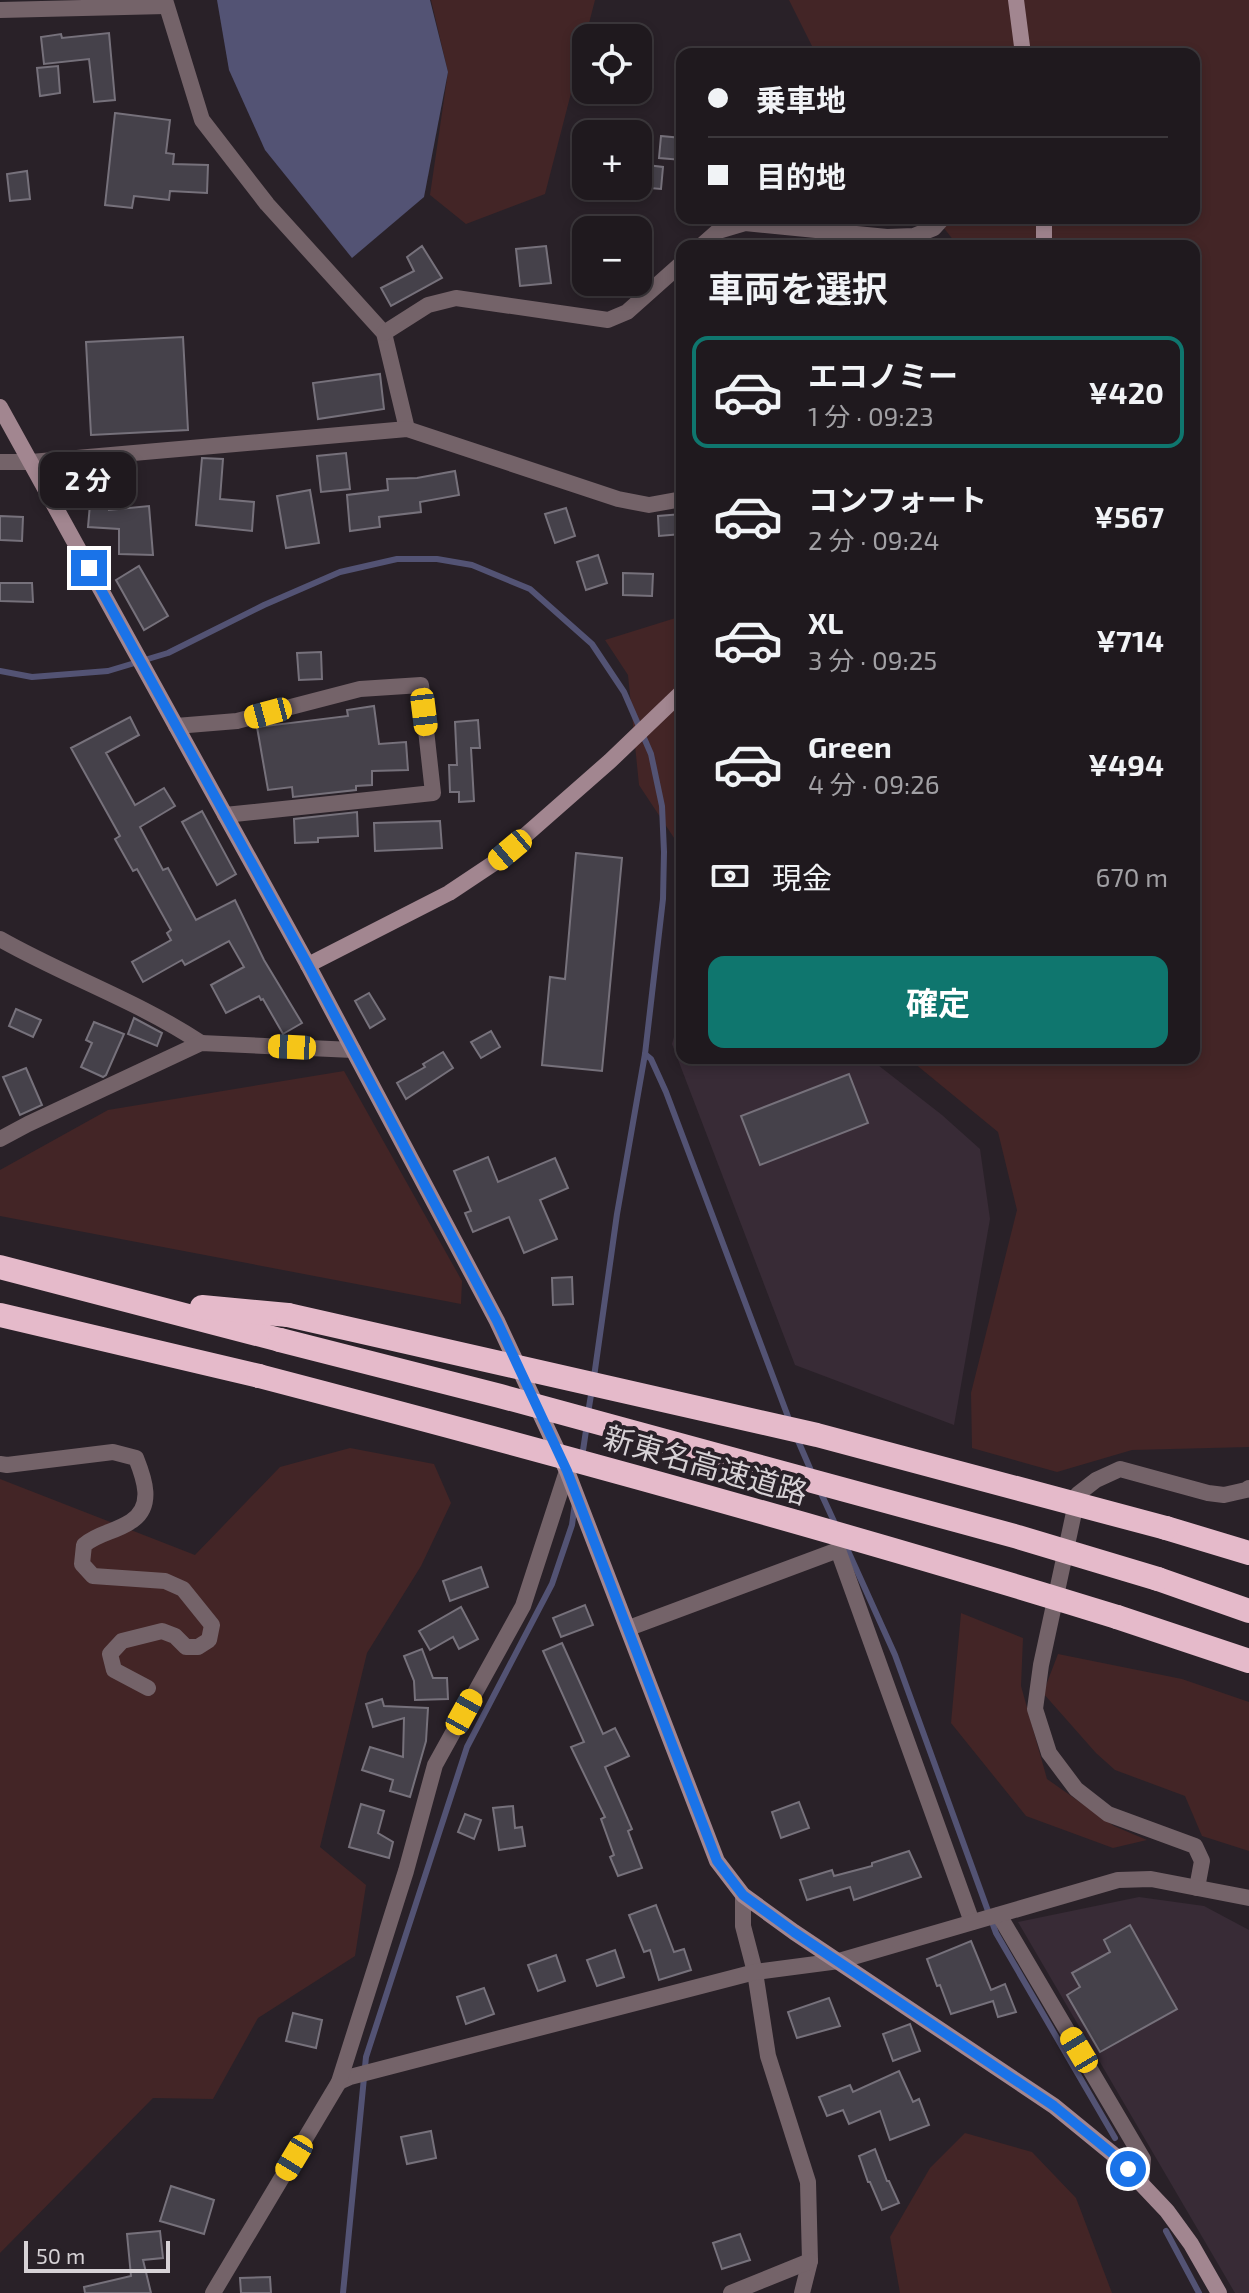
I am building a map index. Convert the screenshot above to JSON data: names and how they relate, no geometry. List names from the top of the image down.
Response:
{
  "streets": {
    "highway": ["新東名高速道路"]
  },
  "scale_bar": "50 m",
  "page": {
    "map_buttons": ["+", "−"],
    "banner": ["乗車地", "目的地"],
    "heading": "車両を選択",
    "list": [
      {
        "name": "エコノミー",
        "note": "1 分 · 09:23",
        "value": "¥420"
      },
      {
        "name": "コンフォート",
        "note": "2 分 · 09:24",
        "value": "¥567"
      },
      {
        "name": "XL",
        "note": "3 分 · 09:25",
        "value": "¥714"
      },
      {
        "name": "Green",
        "note": "4 分 · 09:26",
        "value": "¥494"
      }
    ],
    "bubble": "2 分",
    "pay": ["現金", "670 m"],
    "buttons": "確定",
    "scale": "50 m"
  }
}
